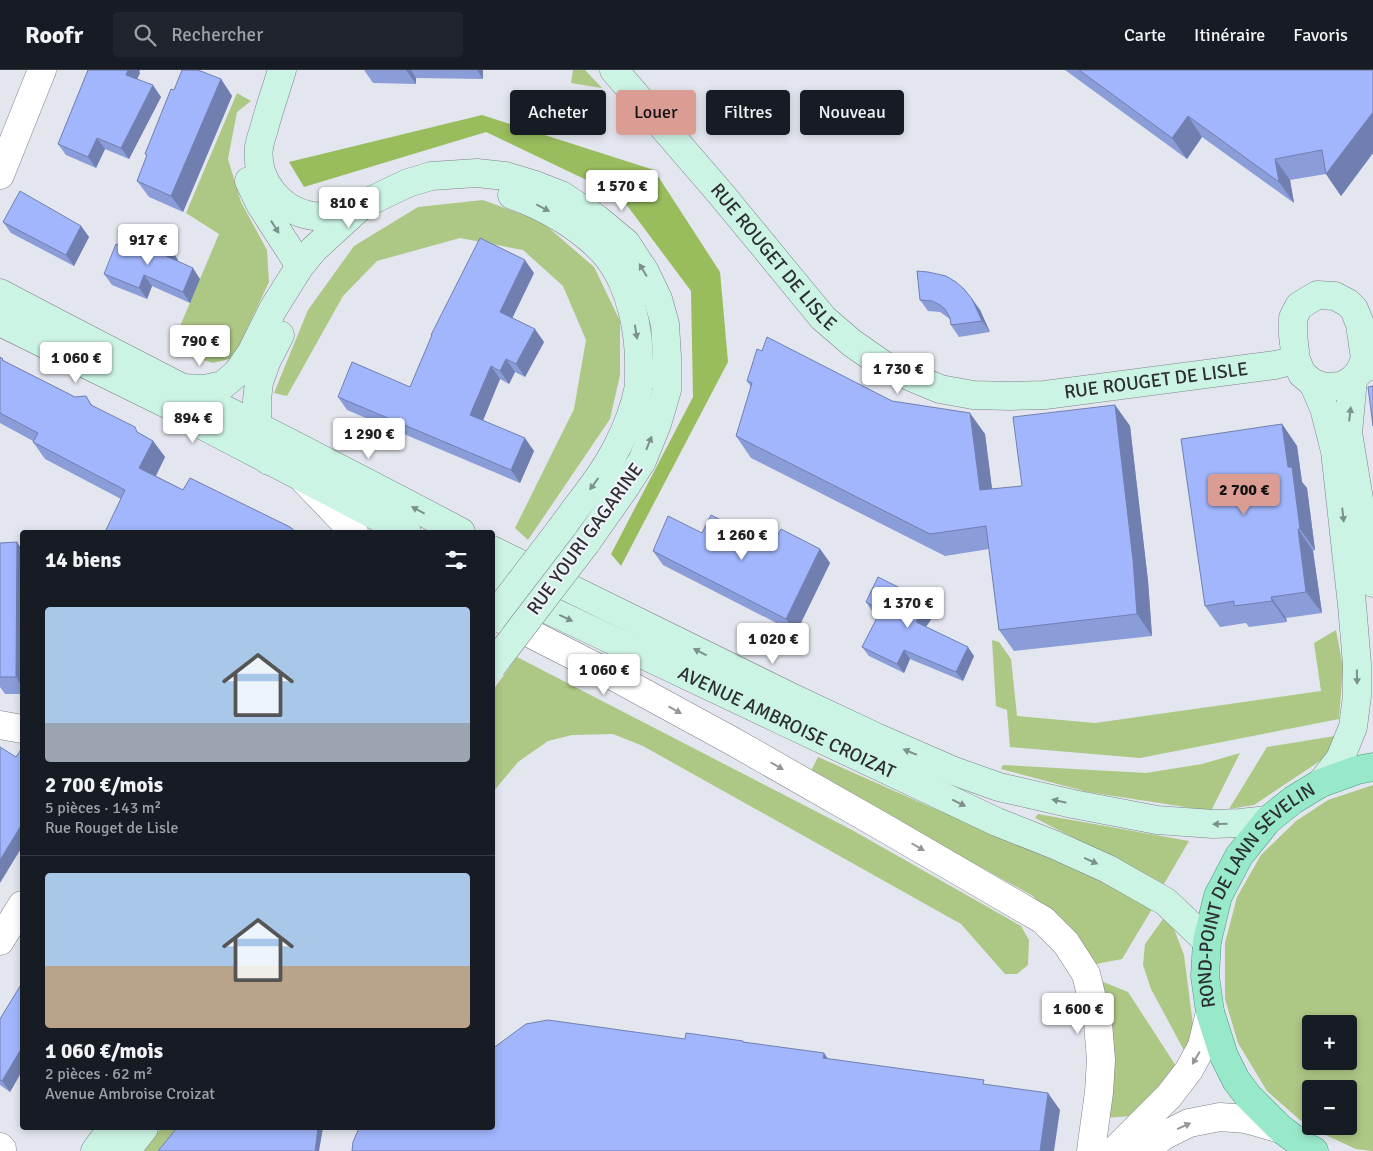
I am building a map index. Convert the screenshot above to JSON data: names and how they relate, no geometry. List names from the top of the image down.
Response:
{
  "streets": {
    "main road": ["ROND-POINT DE LANN SEVELIN"],
    "street": ["RUE ROUGET DE LISLE", "RUE YOURI GAGARINE", "AVENUE AMBROISE CROIZAT"]
  },
  "crossings": [
    ["AVENUE AMBROISE CROIZAT", "ROND-POINT DE LANN SEVELIN"]
  ],
  "page": {
    "header": "Roofr",
    "search": "Rechercher",
    "nav": ["Carte", "Itinéraire", "Favoris"],
    "chip": [
      "Acheter",
      "Louer",
      "Filtres",
      "Nouveau"
    ],
    "price": [
      "1 570 €",
      "810 €",
      "917 €",
      "790 €",
      "1 060 €",
      "1 730 €",
      "894 €",
      "1 290 €",
      "2 700 €",
      "1 260 €",
      "1 370 €",
      "1 020 €",
      "1 060 €",
      "1 600 €"
    ],
    "heading": "14 biens",
    "list": [
      {
        "name": "2 700 €/mois",
        "note": "5 pièces · 143 m² · Rue Rouget de Lisle"
      },
      {
        "name": "1 060 €/mois",
        "note": "2 pièces · 62 m² · Avenue Ambroise Croizat"
      }
    ],
    "map_buttons": ["+", "−"]
  }
}
